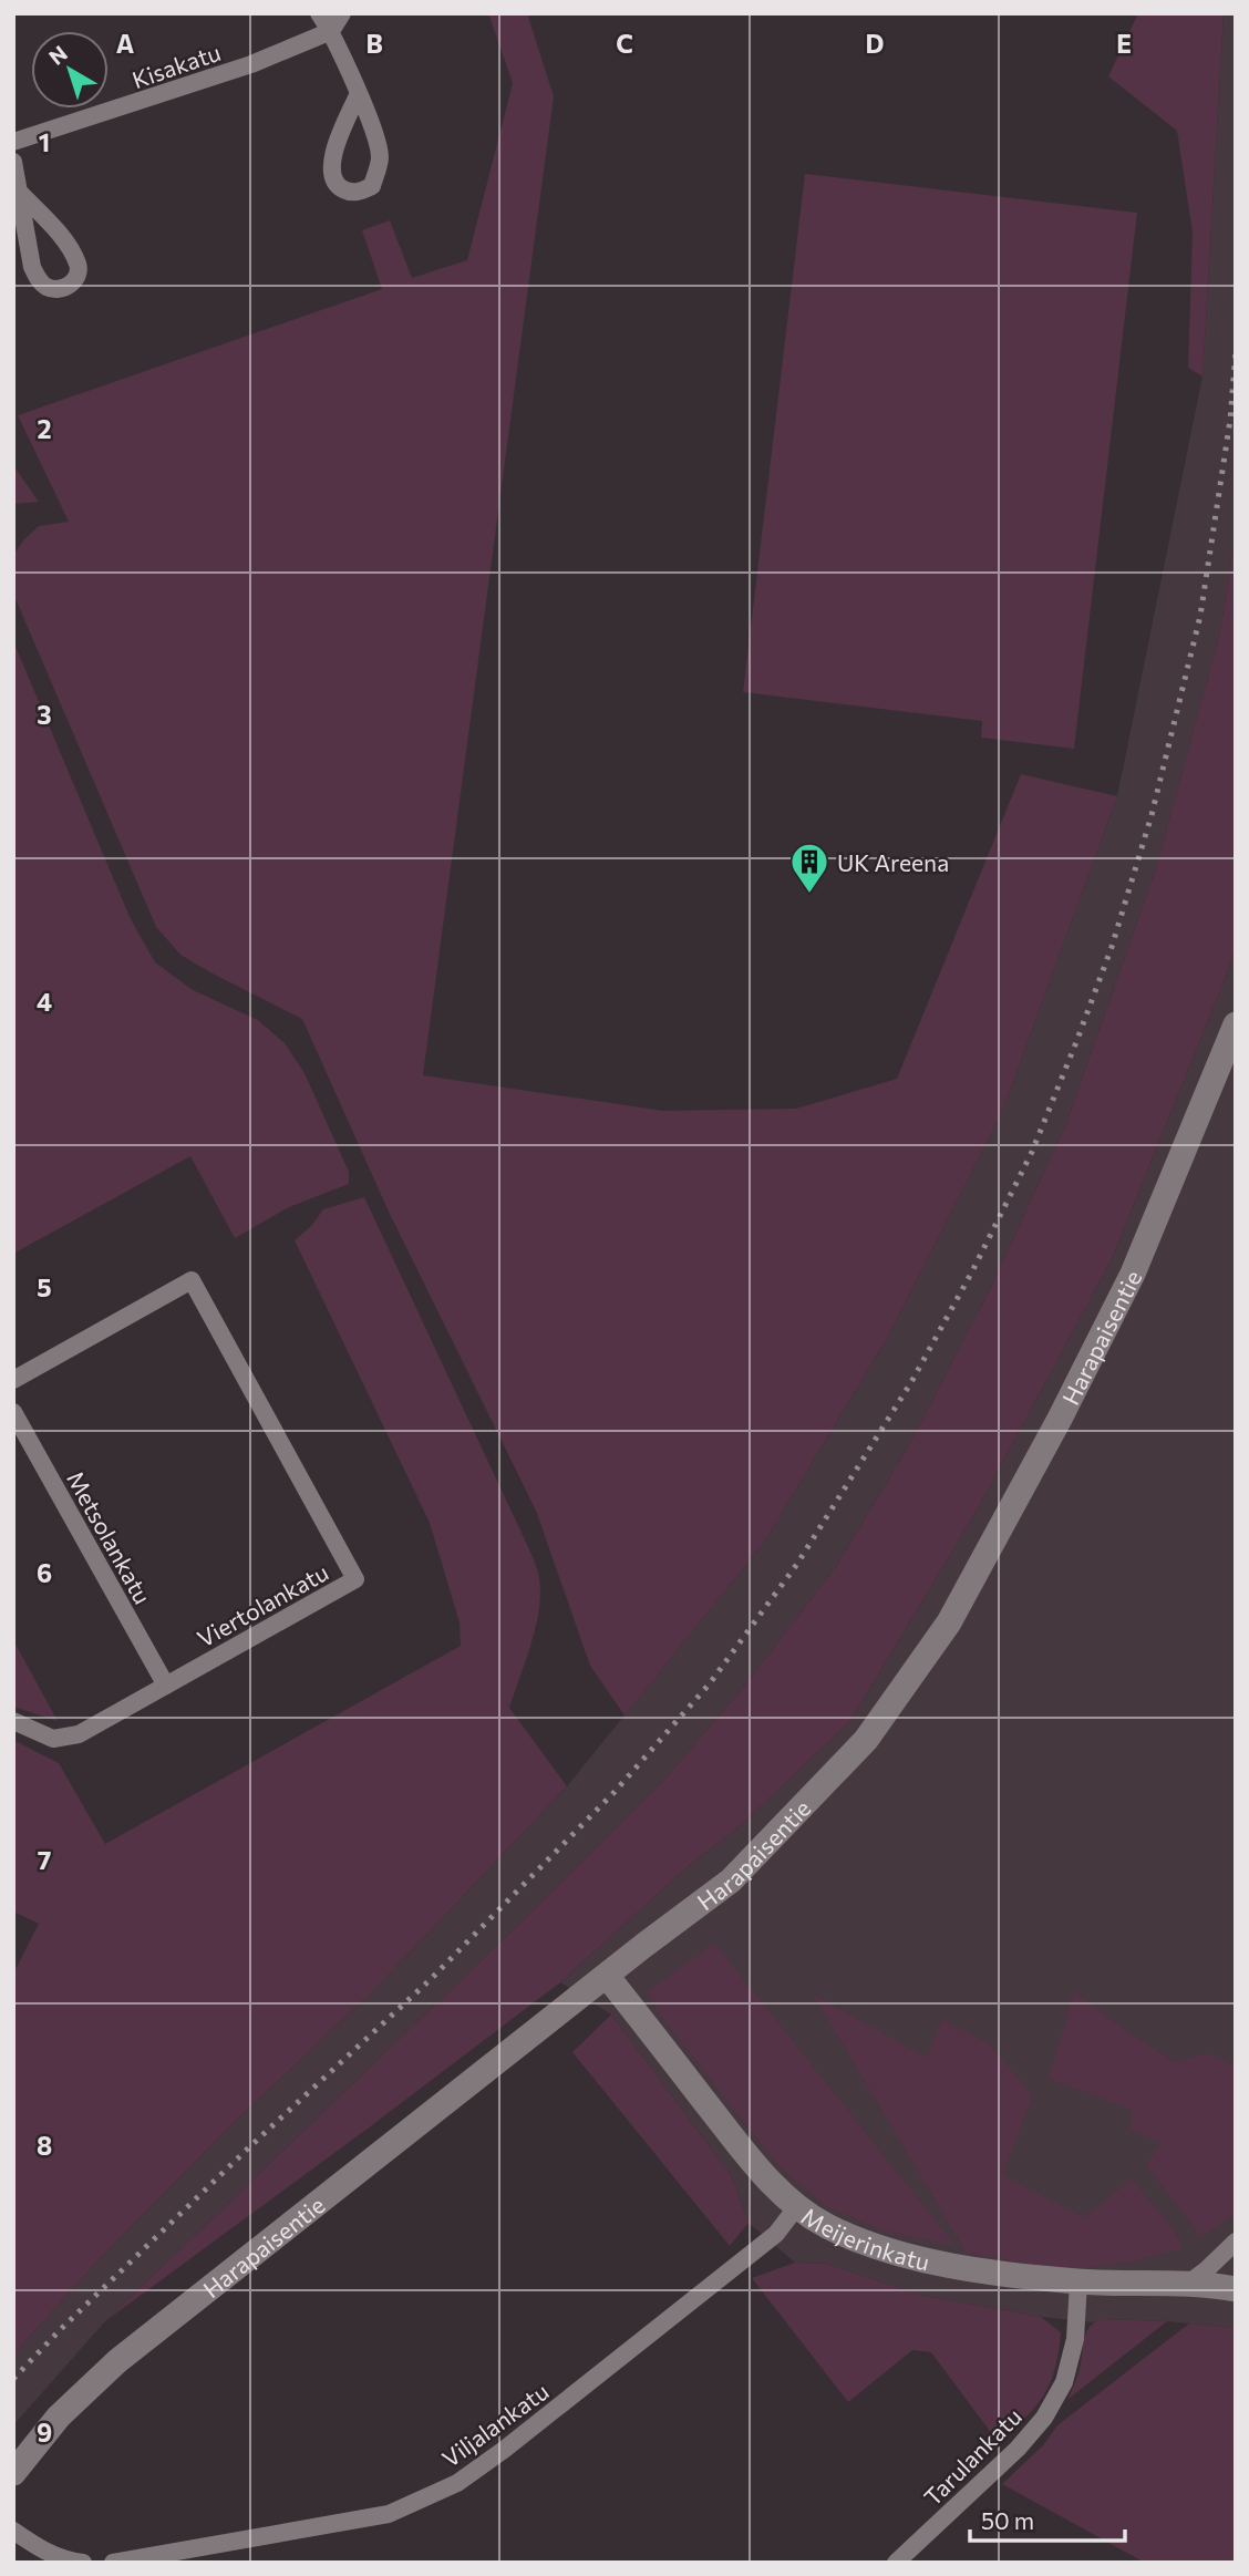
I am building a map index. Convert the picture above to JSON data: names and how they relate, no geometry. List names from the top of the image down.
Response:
{
  "streets": {
    "main road": ["Harapaisentie", "Meijerinkatu"],
    "street": [
      "Kisakatu",
      "Metsolankatu",
      "Viertolankatu",
      "Viljalankatu",
      "Tarulankatu"
    ]
  },
  "crossings": [
    ["Harapaisentie", "Meijerinkatu"],
    ["Metsolankatu", "Viertolankatu"],
    ["Meijerinkatu", "Viljalankatu"],
    ["Meijerinkatu", "Tarulankatu"]
  ],
  "places": {
    "building": ["UK Areena"]
  },
  "scale_bar": "50 m",
  "north": "top left",
  "grid": {
    "columns": [
      "A",
      "B",
      "C",
      "D",
      "E"
    ],
    "rows": [
      "1",
      "2",
      "3",
      "4",
      "5",
      "6",
      "7",
      "8",
      "9"
    ]
  }
}
